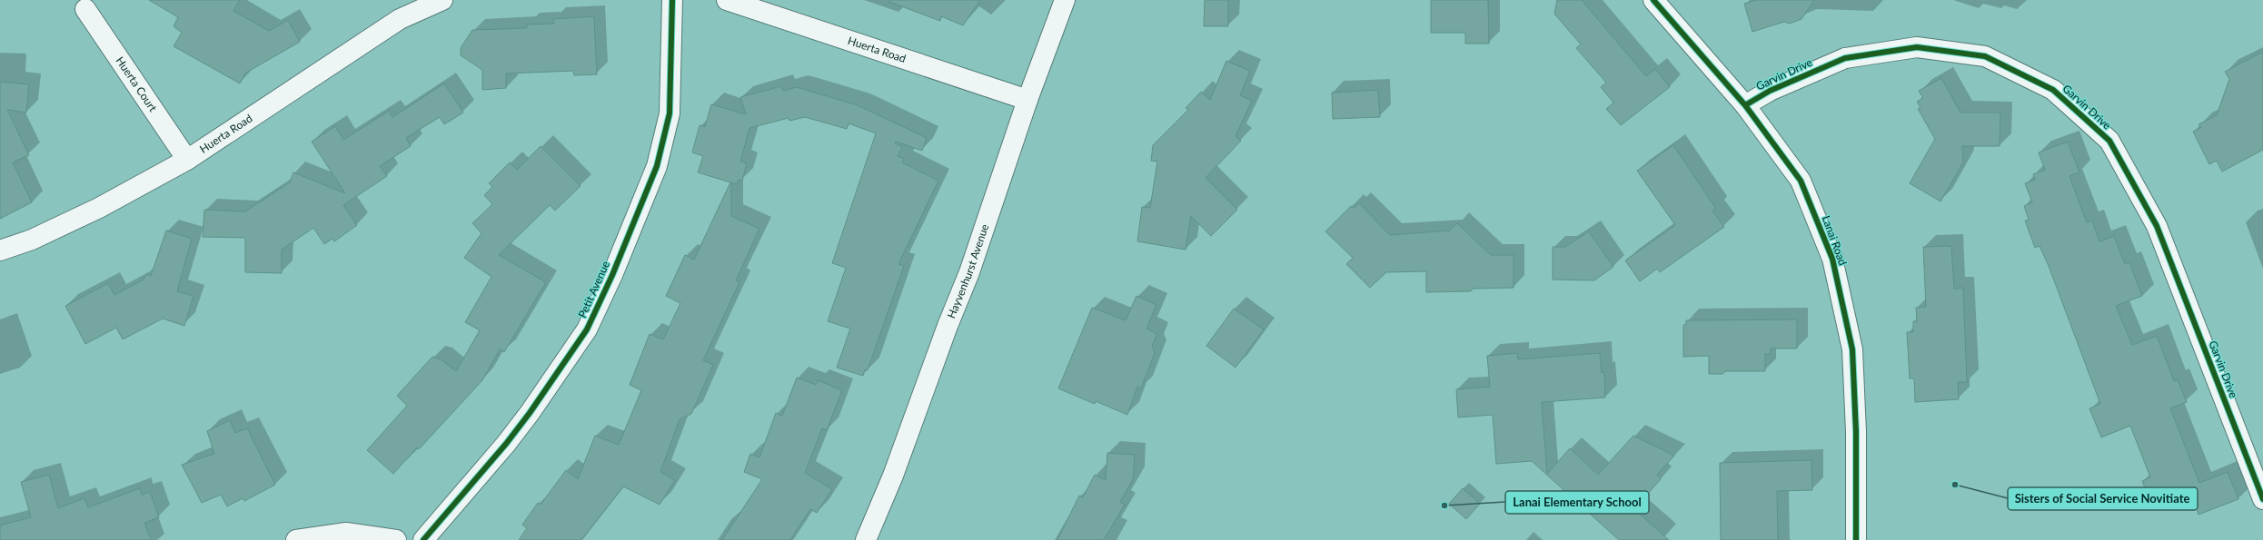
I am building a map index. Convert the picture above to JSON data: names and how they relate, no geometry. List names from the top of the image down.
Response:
{
  "streets": {
    "street": [
      "Huerta Road",
      "Garvin Drive",
      "Huerta Court",
      "Lanai Road",
      "Hayvenhurst Avenue",
      "Petit Avenue"
    ]
  },
  "crossings": [
    ["Huerta Road", "Huerta Court"],
    ["Huerta Road", "Hayvenhurst Avenue"],
    ["Garvin Drive", "Lanai Road"]
  ],
  "places": ["Sisters of Social Service Novitiate", "Lanai Elementary School"]
}
